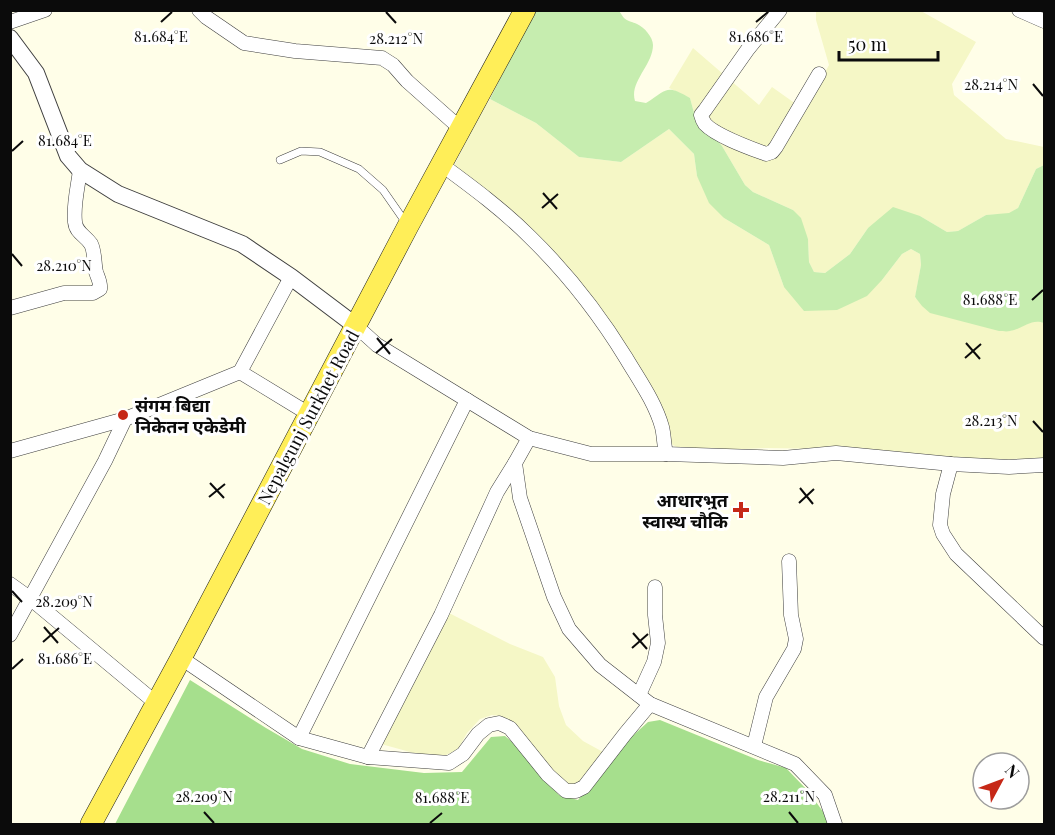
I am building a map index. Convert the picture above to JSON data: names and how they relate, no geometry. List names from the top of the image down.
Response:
{
  "streets": {
    "main road": ["Nepalgunj Surkhet Road"]
  },
  "places": {
    "other": ["संगम बिद्या निकेतन एकेडेमी"],
    "health": ["आधारभुत स्वास्थ चौकि"]
  },
  "scale_bar": "50 m",
  "north": "top right",
  "coordinates": [
    "81.684°E",
    "81.686°E",
    "28.212°N",
    "28.214°N",
    "28.210°N",
    "81.688°E",
    "28.213°N",
    "28.209°N",
    "28.211°N"
  ]
}
